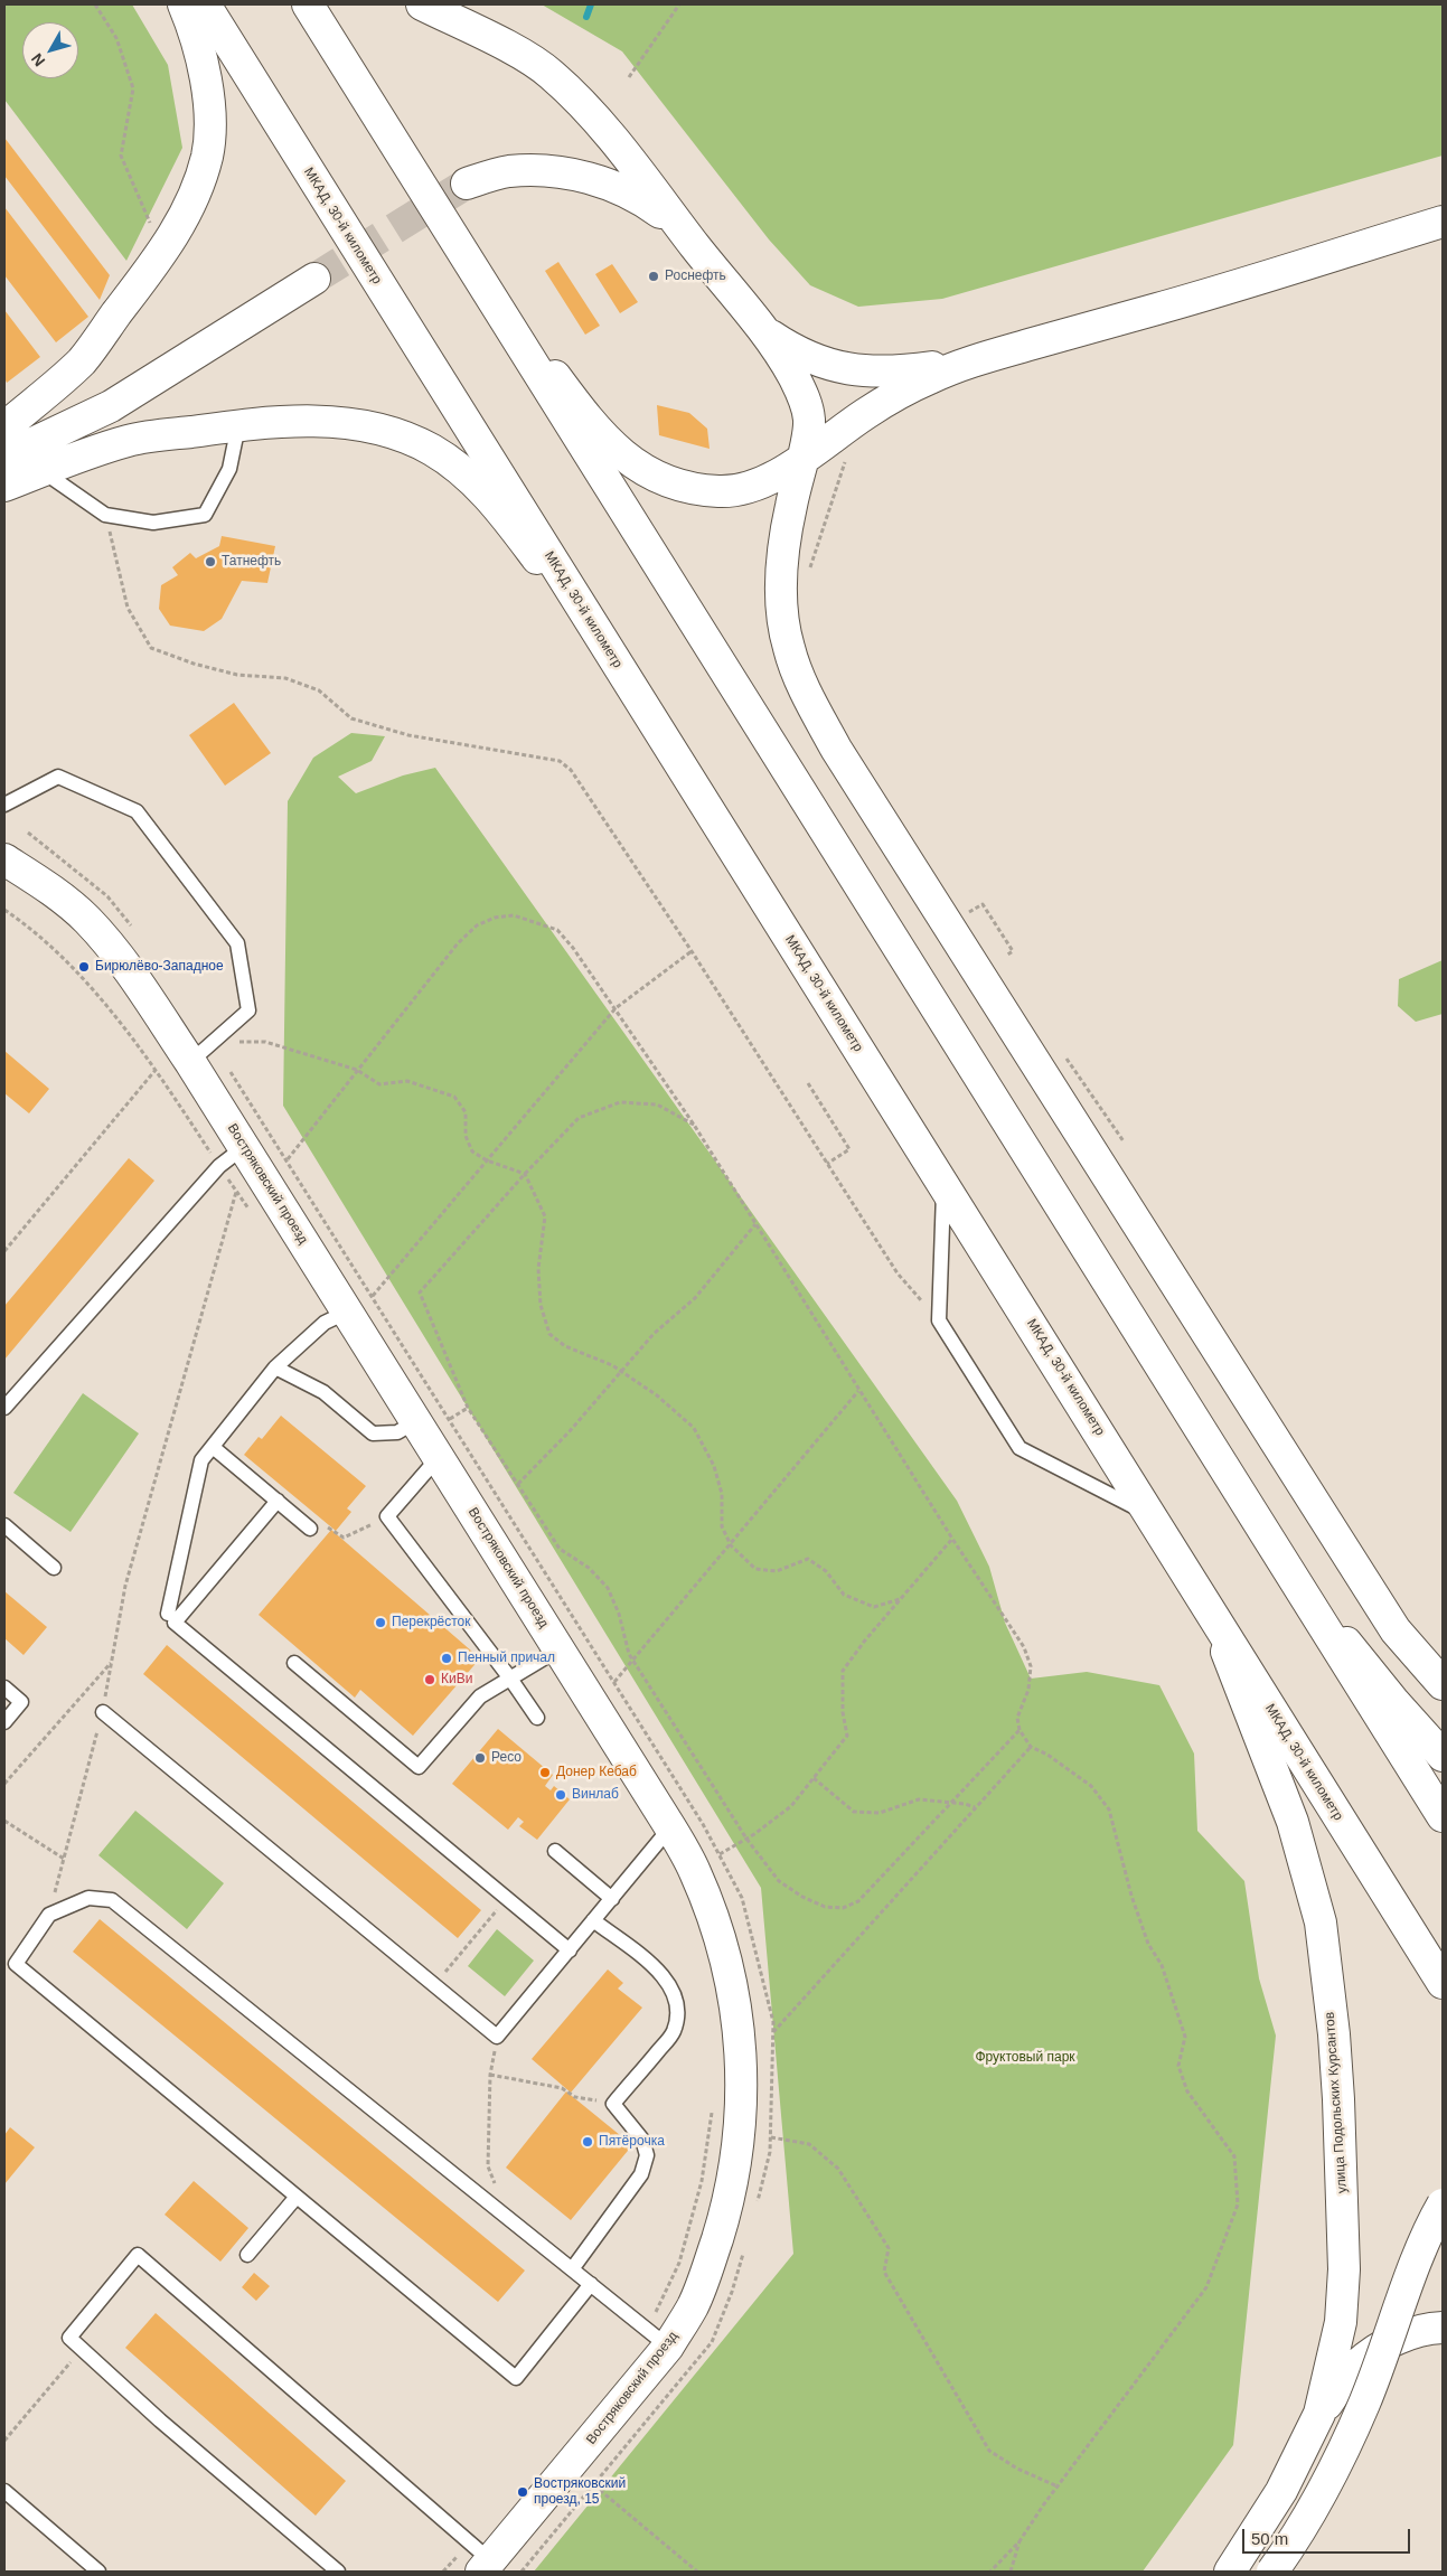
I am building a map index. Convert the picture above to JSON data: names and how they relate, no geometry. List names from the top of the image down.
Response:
{
  "streets": {
    "main road": ["МКАД, 30-й километр", "Востряковский проезд", "улица Подольских Курсантов"]
  },
  "crossings": [
    ["МКАД, 30-й километр", "улица Подольских Курсантов"]
  ],
  "parks": ["Фруктовый парк"],
  "places": [
    "Роснефть",
    "Татнефть",
    "Бирюлёво-Западное",
    "Перекрёсток",
    "Пенный причал",
    "КиВи",
    "Ресо",
    "Донер Кебаб",
    "Винлаб",
    "Пятёрочка",
    "Востряковский проезд, 15"
  ],
  "scale_bar": "50 m",
  "north": "bottom left"
}
